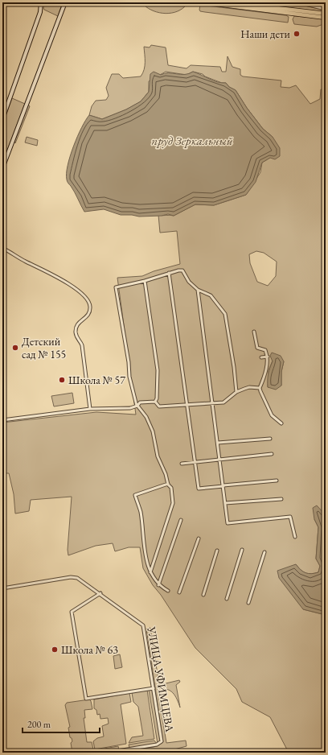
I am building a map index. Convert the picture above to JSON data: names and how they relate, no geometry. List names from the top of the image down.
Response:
{
  "streets": {
    "street": ["УЛИЦА УФИМЦЕВА"]
  },
  "water": ["пруд Зеркальный"],
  "places": [
    "Наши дети",
    "Детский сад № 155",
    "Школа № 57",
    "Школа № 63"
  ],
  "scale_bar": "200 m"
}
